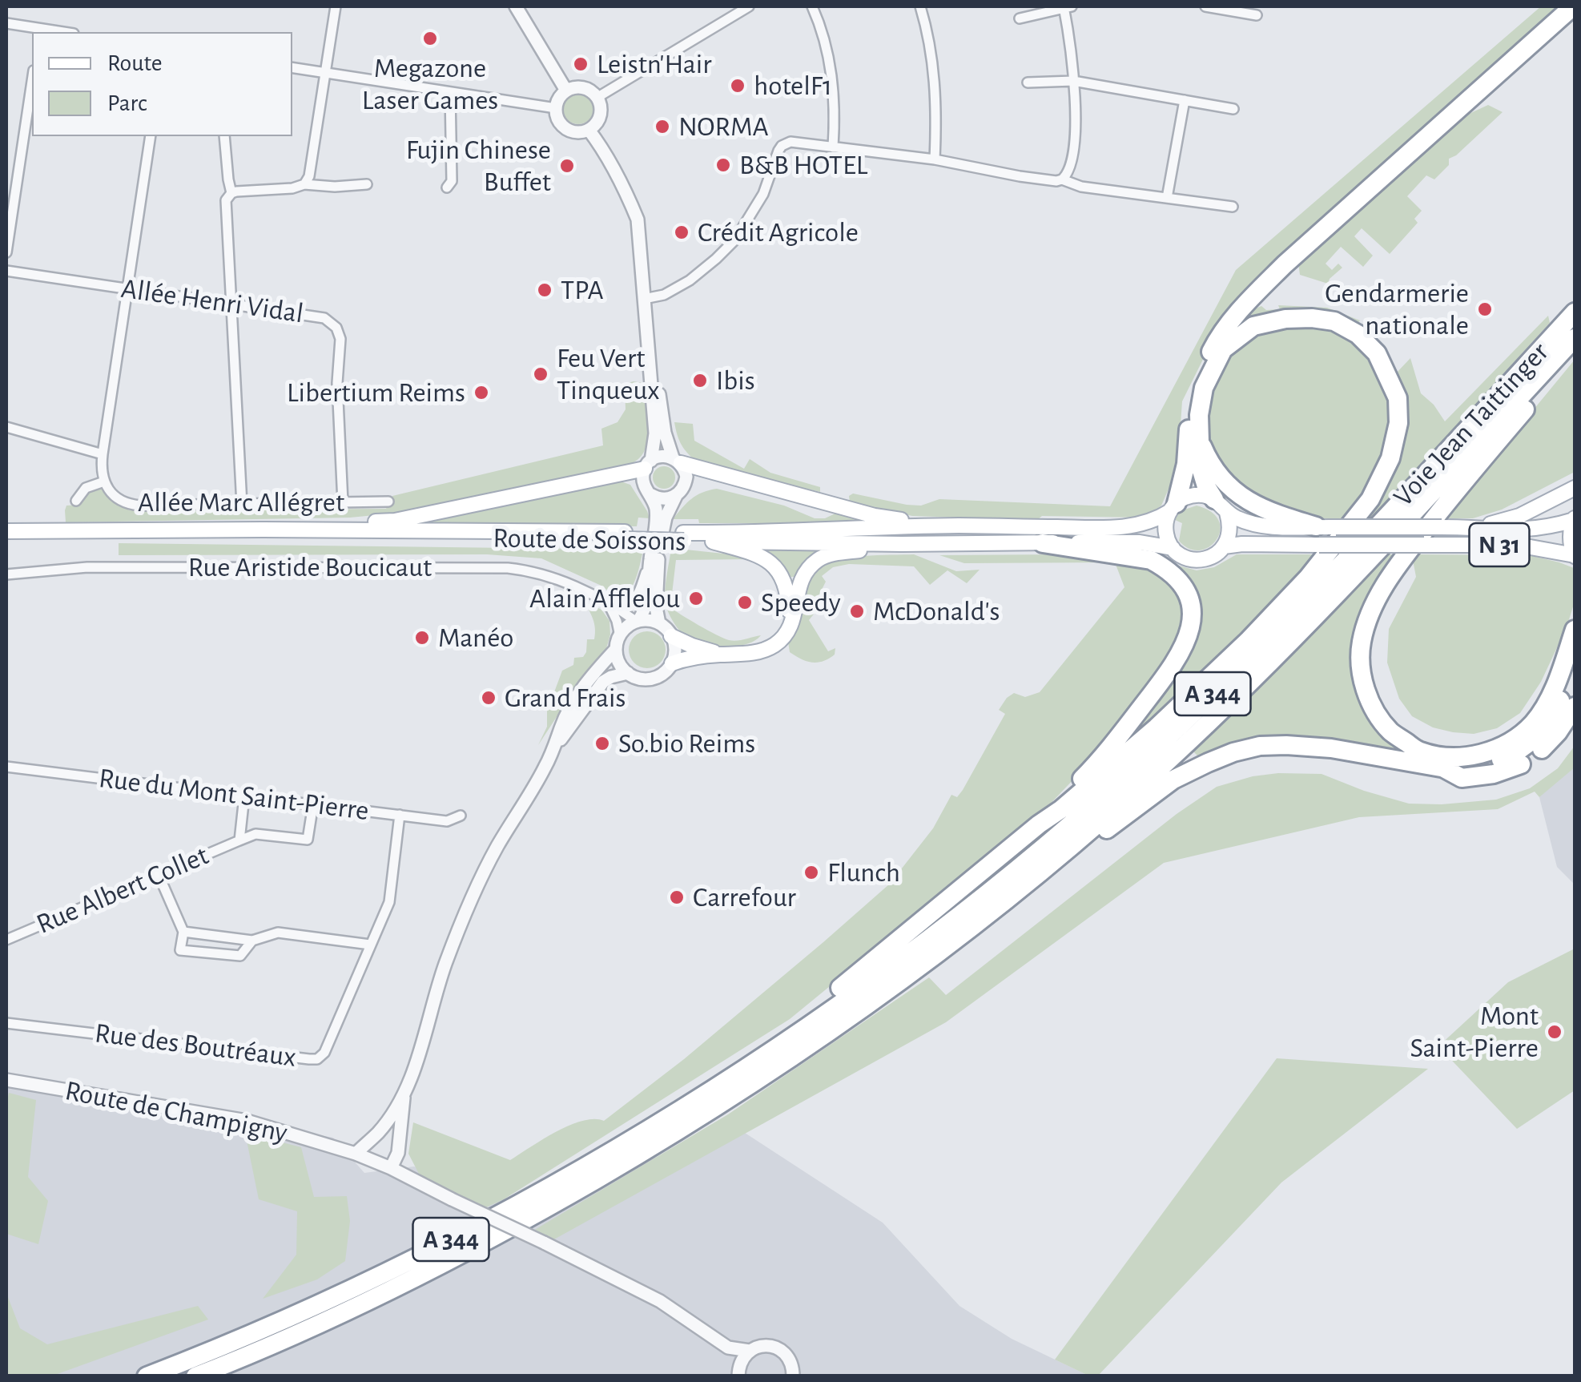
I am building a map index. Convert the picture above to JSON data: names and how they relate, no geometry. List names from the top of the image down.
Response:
{
  "streets": {
    "highway": ["Voie Jean Taittinger", "A 344"],
    "main road": ["Route de Soissons", "N 31"],
    "street": [
      "Allée Henri Vidal",
      "Allée Marc Allégret",
      "Rue Aristide Boucicaut",
      "Rue du Mont Saint-Pierre",
      "Rue Albert Collet",
      "Rue des Boutréaux",
      "Route de Champigny"
    ]
  },
  "crossings": [
    ["Allée Henri Vidal", "Allée Marc Allégret"],
    ["Voie Jean Taittinger", "A 344"],
    ["Route de Soissons", "N 31"],
    ["Rue du Mont Saint-Pierre", "Rue Albert Collet"],
    ["Rue du Mont Saint-Pierre", "Rue des Boutréaux"]
  ],
  "places": [
    "Megazone Laser Games",
    "Leistn'Hair",
    "hotelF1",
    "NORMA",
    "B&B HOTEL",
    "Fujin Chinese Buffet",
    "Crédit Agricole",
    "TPA",
    "Gendarmerie nationale",
    "Feu Vert Tinqueux",
    "Ibis",
    "Libertium Reims",
    "Alain Afflelou",
    "Speedy",
    "McDonald's",
    "Manéo",
    "Grand Frais",
    "So.bio Reims",
    "Flunch",
    "Carrefour",
    "Mont Saint-Pierre"
  ],
  "legend": ["Route", "Parc"]
}
